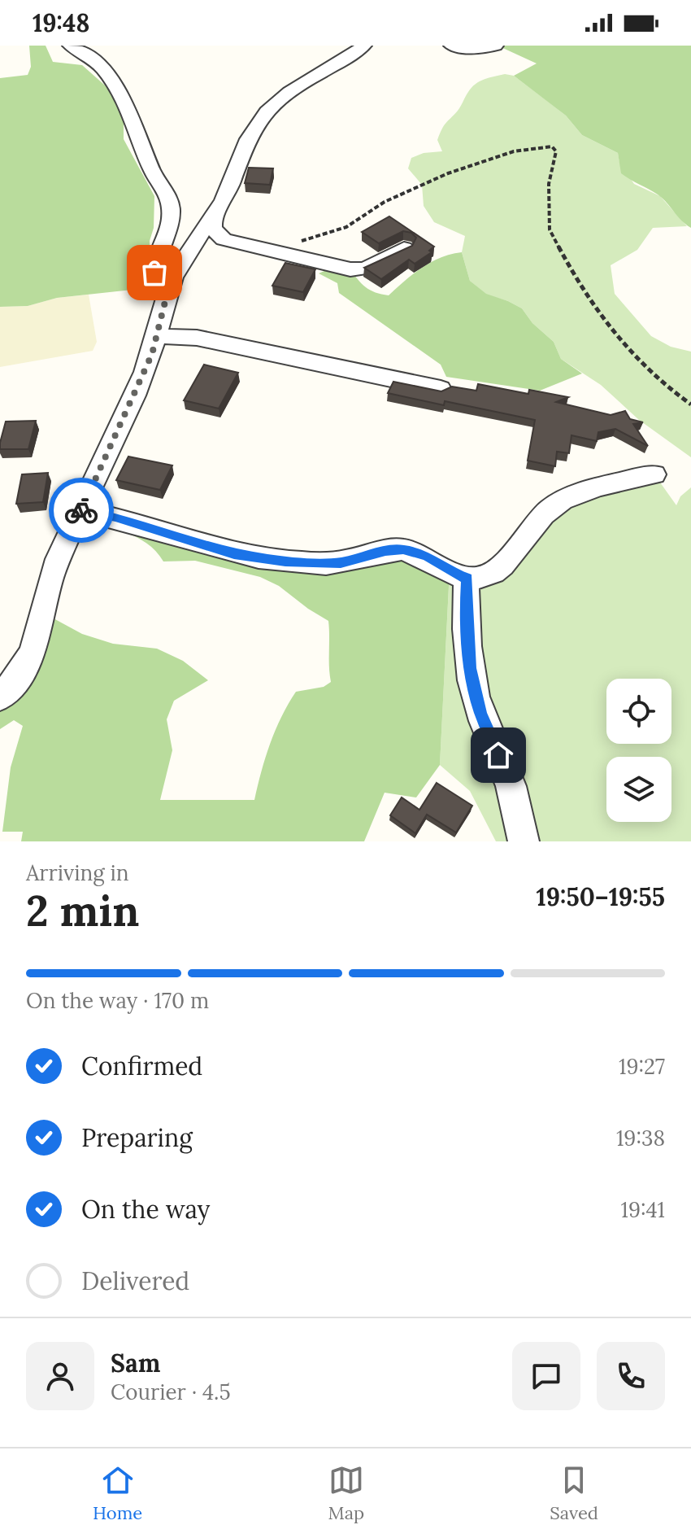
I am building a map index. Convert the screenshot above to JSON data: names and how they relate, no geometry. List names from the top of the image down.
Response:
{
  "page": {
    "status": "19:48",
    "heading": ["2 min", "Arriving in", "19:50–19:55"],
    "panel": ["Sam", "Courier · 4.5"],
    "bar": "On the way · 170 m",
    "list": [
      ["Confirmed", "19:27"],
      ["Preparing", "19:38"],
      ["On the way", "19:41"],
      "Delivered"
    ],
    "tabs": ["Home", "Map", "Saved"]
  }
}
